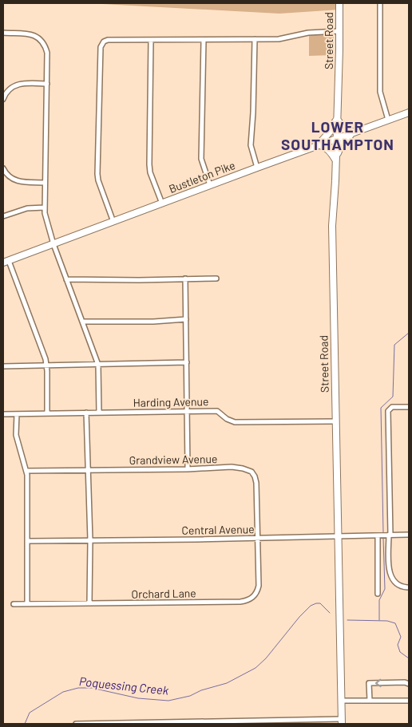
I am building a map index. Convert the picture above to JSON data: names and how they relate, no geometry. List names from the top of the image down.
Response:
{
  "streets": {
    "main road": ["Street Road", "Bustleton Pike"],
    "street": [
      "Harding Avenue",
      "Grandview Avenue",
      "Central Avenue",
      "Orchard Lane"
    ]
  },
  "crossings": [
    ["Street Road", "Bustleton Pike"],
    ["Street Road", "Harding Avenue"],
    ["Street Road", "Central Avenue"],
    ["Grandview Avenue", "Central Avenue"],
    ["Grandview Avenue", "Orchard Lane"],
    ["Central Avenue", "Orchard Lane"]
  ],
  "districts": ["LOWER SOUTHAMPTON"],
  "water": ["Poquessing Creek"]
}
